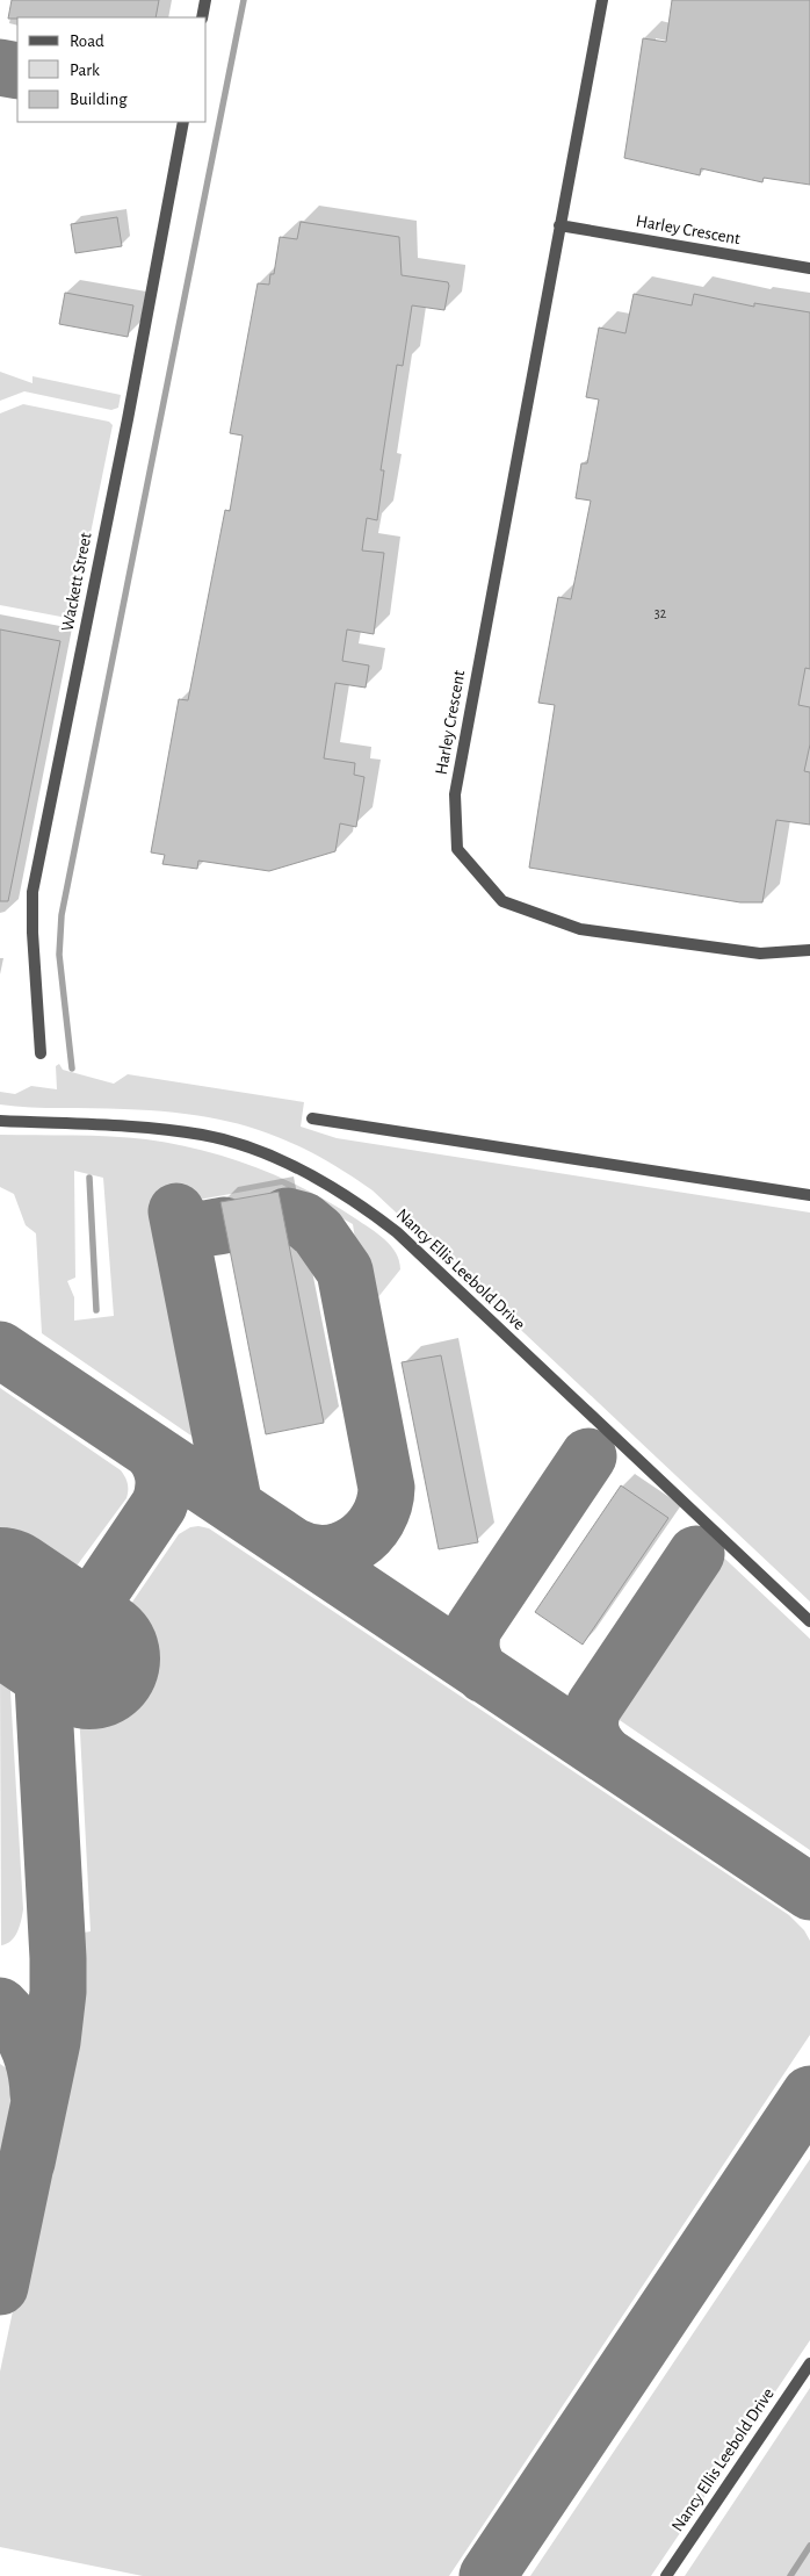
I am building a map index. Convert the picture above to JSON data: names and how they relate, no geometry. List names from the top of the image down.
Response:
{
  "streets": {
    "street": ["Harley Crescent", "Wackett Street", "Nancy Ellis Leebold Drive"]
  },
  "house_numbers": ["32"],
  "legend": ["Road", "Park", "Building"]
}
